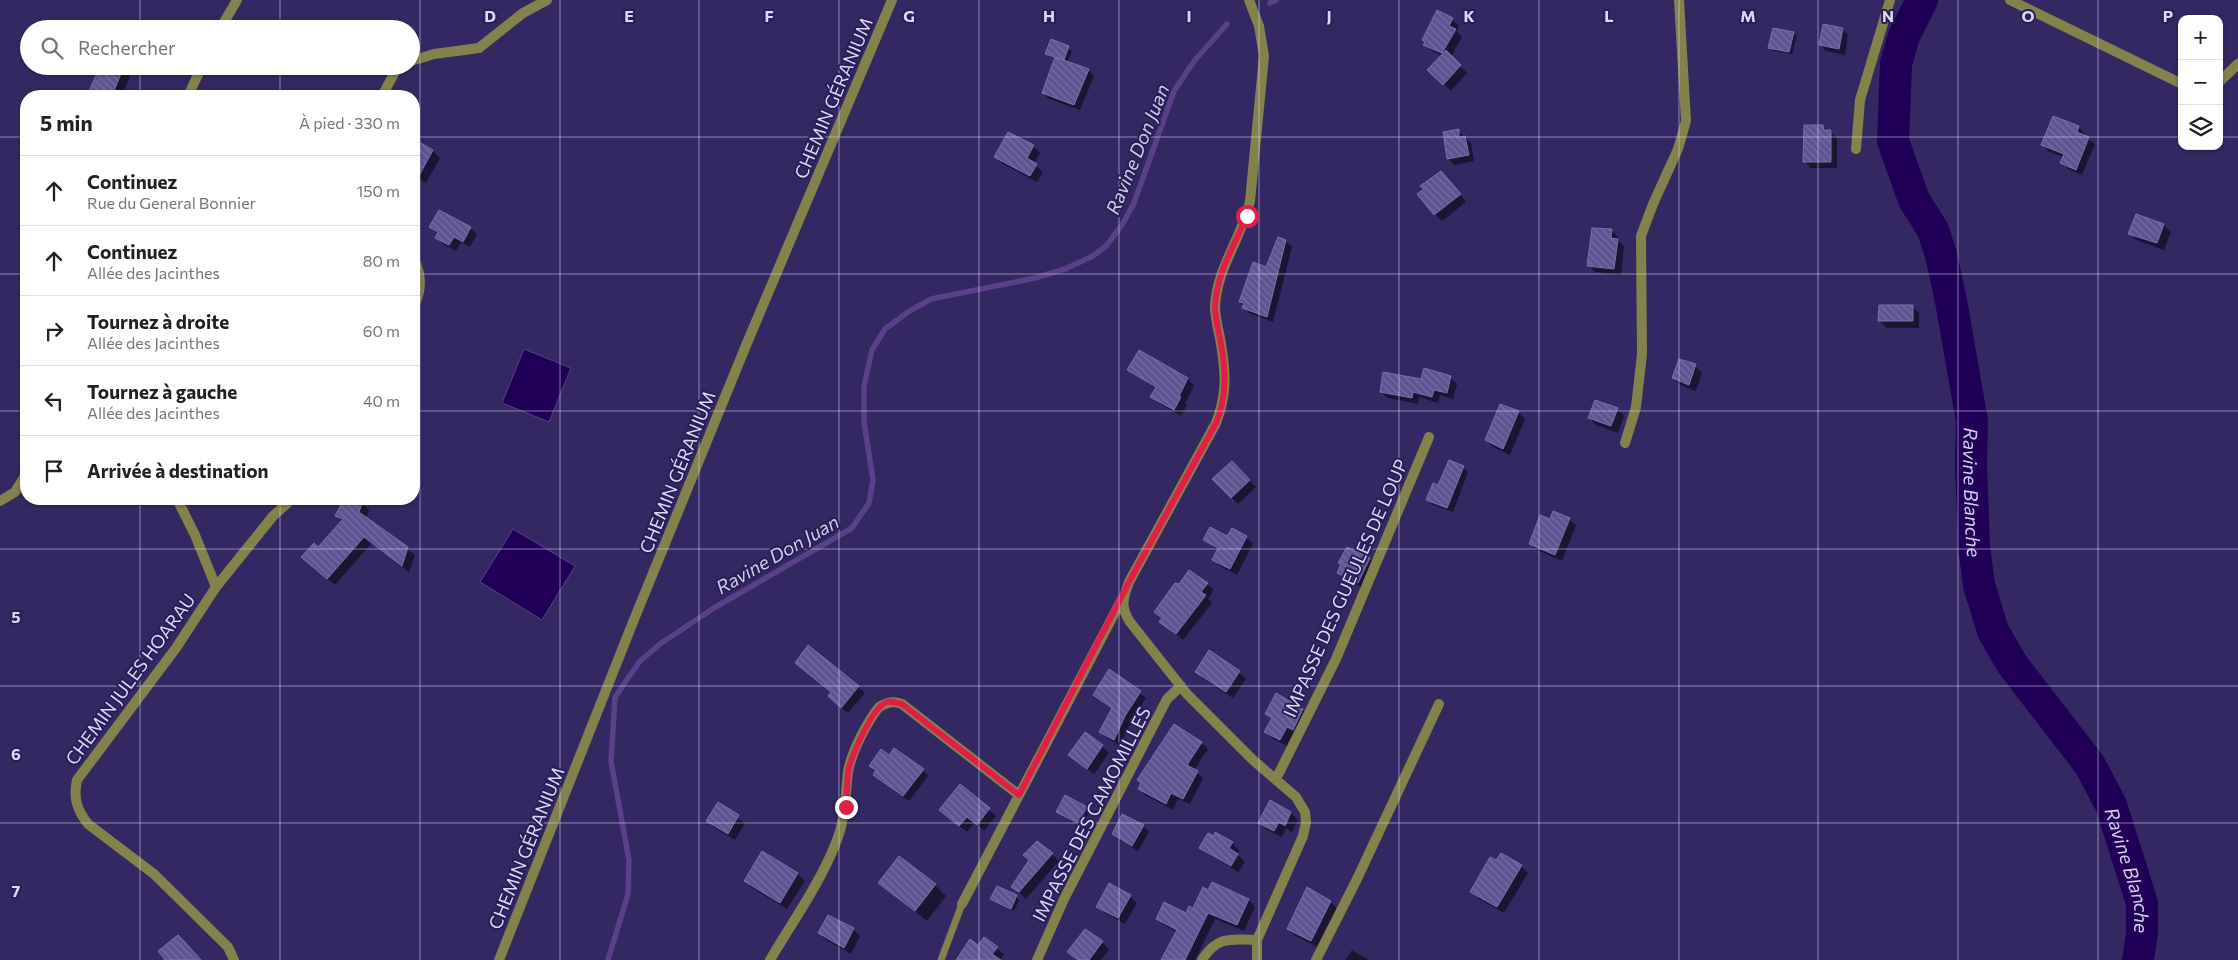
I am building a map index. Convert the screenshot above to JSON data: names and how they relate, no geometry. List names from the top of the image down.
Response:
{
  "streets": {
    "street": [
      "CHEMIN GÉRANIUM",
      "IMPASSE DES GUEULES DE LOUP",
      "CHEMIN JULES HOARAU",
      "IMPASSE DES CAMOMILLES"
    ]
  },
  "water": ["Ravine Don Juan", "Ravine Blanche"],
  "page": {
    "map_buttons": ["+", "−"],
    "search": "Rechercher",
    "heading": ["5 min", "À pied · 330 m"],
    "list": [
      ["Continuez", "Rue du General Bonnier", "150 m"],
      ["Continuez", "Allée des Jacinthes", "80 m"],
      ["Tournez à droite", "Allée des Jacinthes", "60 m"],
      ["Tournez à gauche", "Allée des Jacinthes", "40 m"],
      "Arrivée à destination"
    ]
  },
  "grid": {
    "columns": [
      "D",
      "E",
      "F",
      "G",
      "H",
      "I",
      "J",
      "K",
      "L",
      "M",
      "N",
      "O",
      "P"
    ],
    "rows": ["5", "6", "7"]
  }
}
